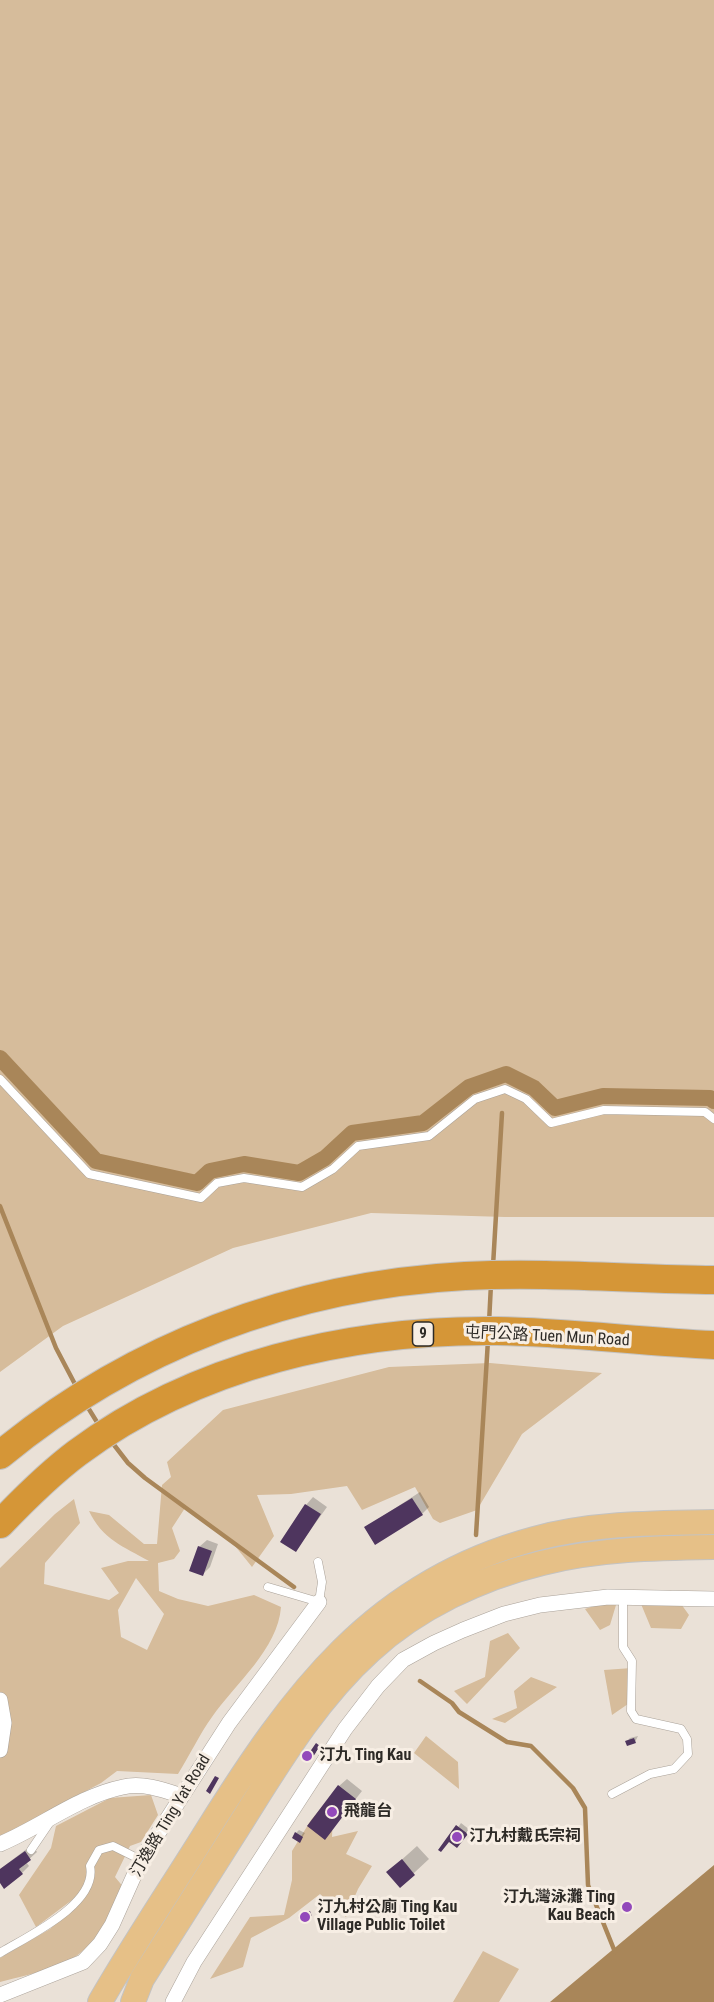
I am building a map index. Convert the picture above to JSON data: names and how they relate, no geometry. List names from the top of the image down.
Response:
{
  "streets": {
    "highway": ["9", "屯門公路 Tuen Mun Road"],
    "street": ["汀逸路 Ting Yat Road"]
  },
  "places": [
    "汀九 Ting Kau",
    "飛龍台",
    "汀九村戴氏宗祠",
    "汀九灣泳灘 Ting Kau Beach",
    "汀九村公廁 Ting Kau Village Public Toilet"
  ]
}
